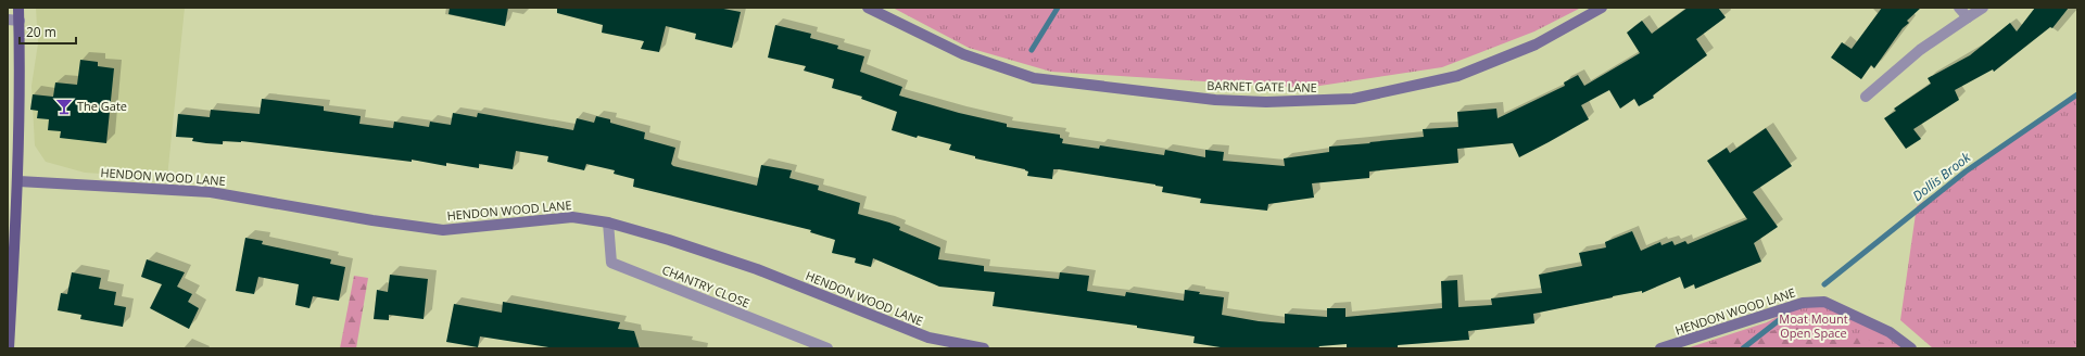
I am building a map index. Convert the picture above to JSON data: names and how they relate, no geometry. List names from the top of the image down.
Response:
{
  "streets": {
    "main road": ["BARNET GATE LANE", "HENDON WOOD LANE"],
    "street": ["CHANTRY CLOSE"]
  },
  "crossings": [
    ["HENDON WOOD LANE", "CHANTRY CLOSE"]
  ],
  "water": ["Dollis Brook"],
  "parks": ["Moat Mount Open Space"],
  "places": {
    "bar": ["The Gate"]
  },
  "scale_bar": "20 m"
}
